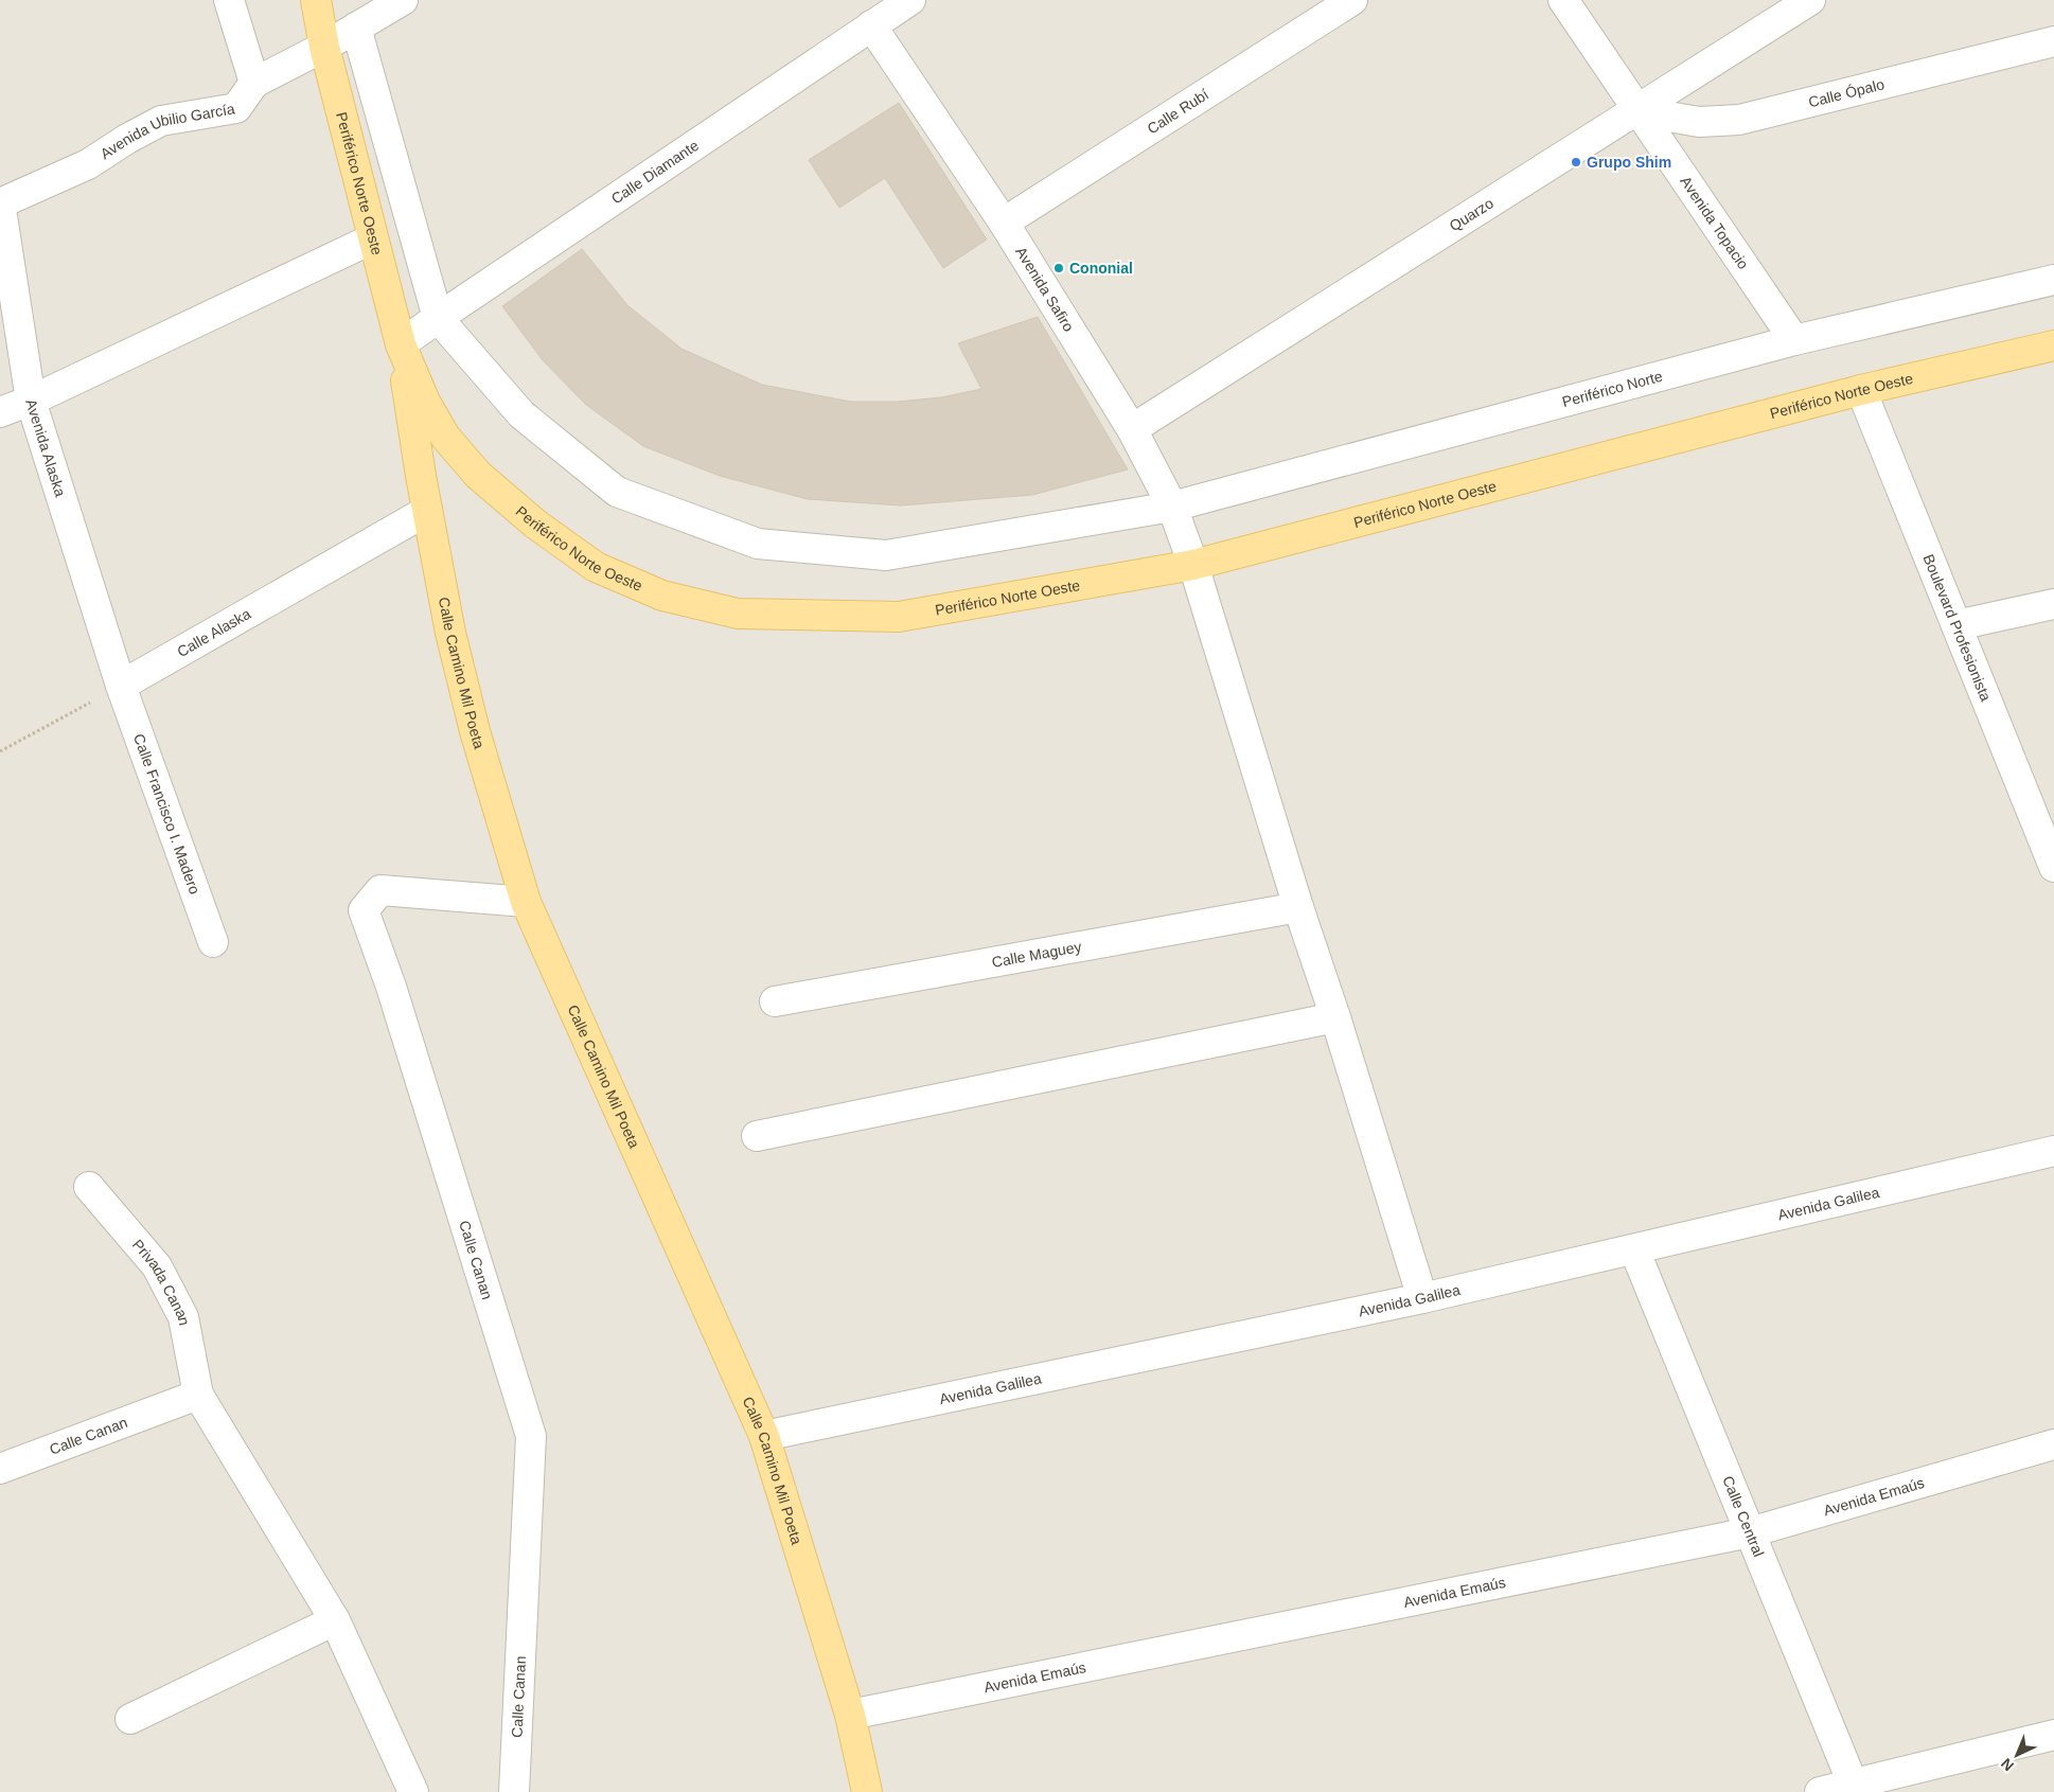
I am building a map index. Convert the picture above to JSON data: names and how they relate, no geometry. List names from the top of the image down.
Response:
{
  "streets": {
    "main road": ["Periférico Norte Oeste", "Calle Camino Mil Poeta"],
    "street": [
      "Calle Ópalo",
      "Calle Rubí",
      "Avenida Ubilio García",
      "Calle Diamante",
      "Quarzo",
      "Avenida Topacio",
      "Avenida Safiro",
      "Periférico Norte",
      "Avenida Alaska",
      "Boulevard Profesionista",
      "Calle Alaska",
      "Calle Francisco I. Madero",
      "Calle Maguey",
      "Avenida Galilea",
      "Calle Canan",
      "Privada Canan",
      "Avenida Emaús",
      "Calle Central"
    ]
  },
  "crossings": [
    ["Calle Ópalo", "Quarzo"],
    ["Calle Ópalo", "Avenida Topacio"],
    ["Calle Rubí", "Avenida Safiro"],
    ["Avenida Ubilio García", "Periférico Norte Oeste"],
    ["Avenida Ubilio García", "Avenida Alaska"],
    ["Calle Diamante", "Periférico Norte Oeste"],
    ["Calle Diamante", "Avenida Safiro"],
    ["Calle Diamante", "Periférico Norte"],
    ["Calle Diamante", "Calle Camino Mil Poeta"],
    ["Periférico Norte Oeste", "Avenida Safiro"],
    ["Periférico Norte Oeste", "Boulevard Profesionista"],
    ["Periférico Norte Oeste", "Calle Camino Mil Poeta"],
    ["Quarzo", "Avenida Topacio"],
    ["Quarzo", "Avenida Safiro"],
    ["Avenida Topacio", "Periférico Norte"],
    ["Avenida Safiro", "Periférico Norte"],
    ["Avenida Safiro", "Calle Maguey"],
    ["Avenida Safiro", "Avenida Galilea"],
    ["Avenida Alaska", "Calle Alaska"],
    ["Avenida Alaska", "Calle Francisco I. Madero"],
    ["Calle Alaska", "Calle Camino Mil Poeta"],
    ["Calle Alaska", "Calle Francisco I. Madero"],
    ["Calle Camino Mil Poeta", "Avenida Galilea"],
    ["Calle Camino Mil Poeta", "Calle Canan"],
    ["Calle Camino Mil Poeta", "Avenida Emaús"],
    ["Avenida Galilea", "Calle Central"],
    ["Calle Canan", "Privada Canan"],
    ["Avenida Emaús", "Calle Central"]
  ],
  "places": ["Grupo Shim", "Cononial"],
  "north": "bottom left"
}
